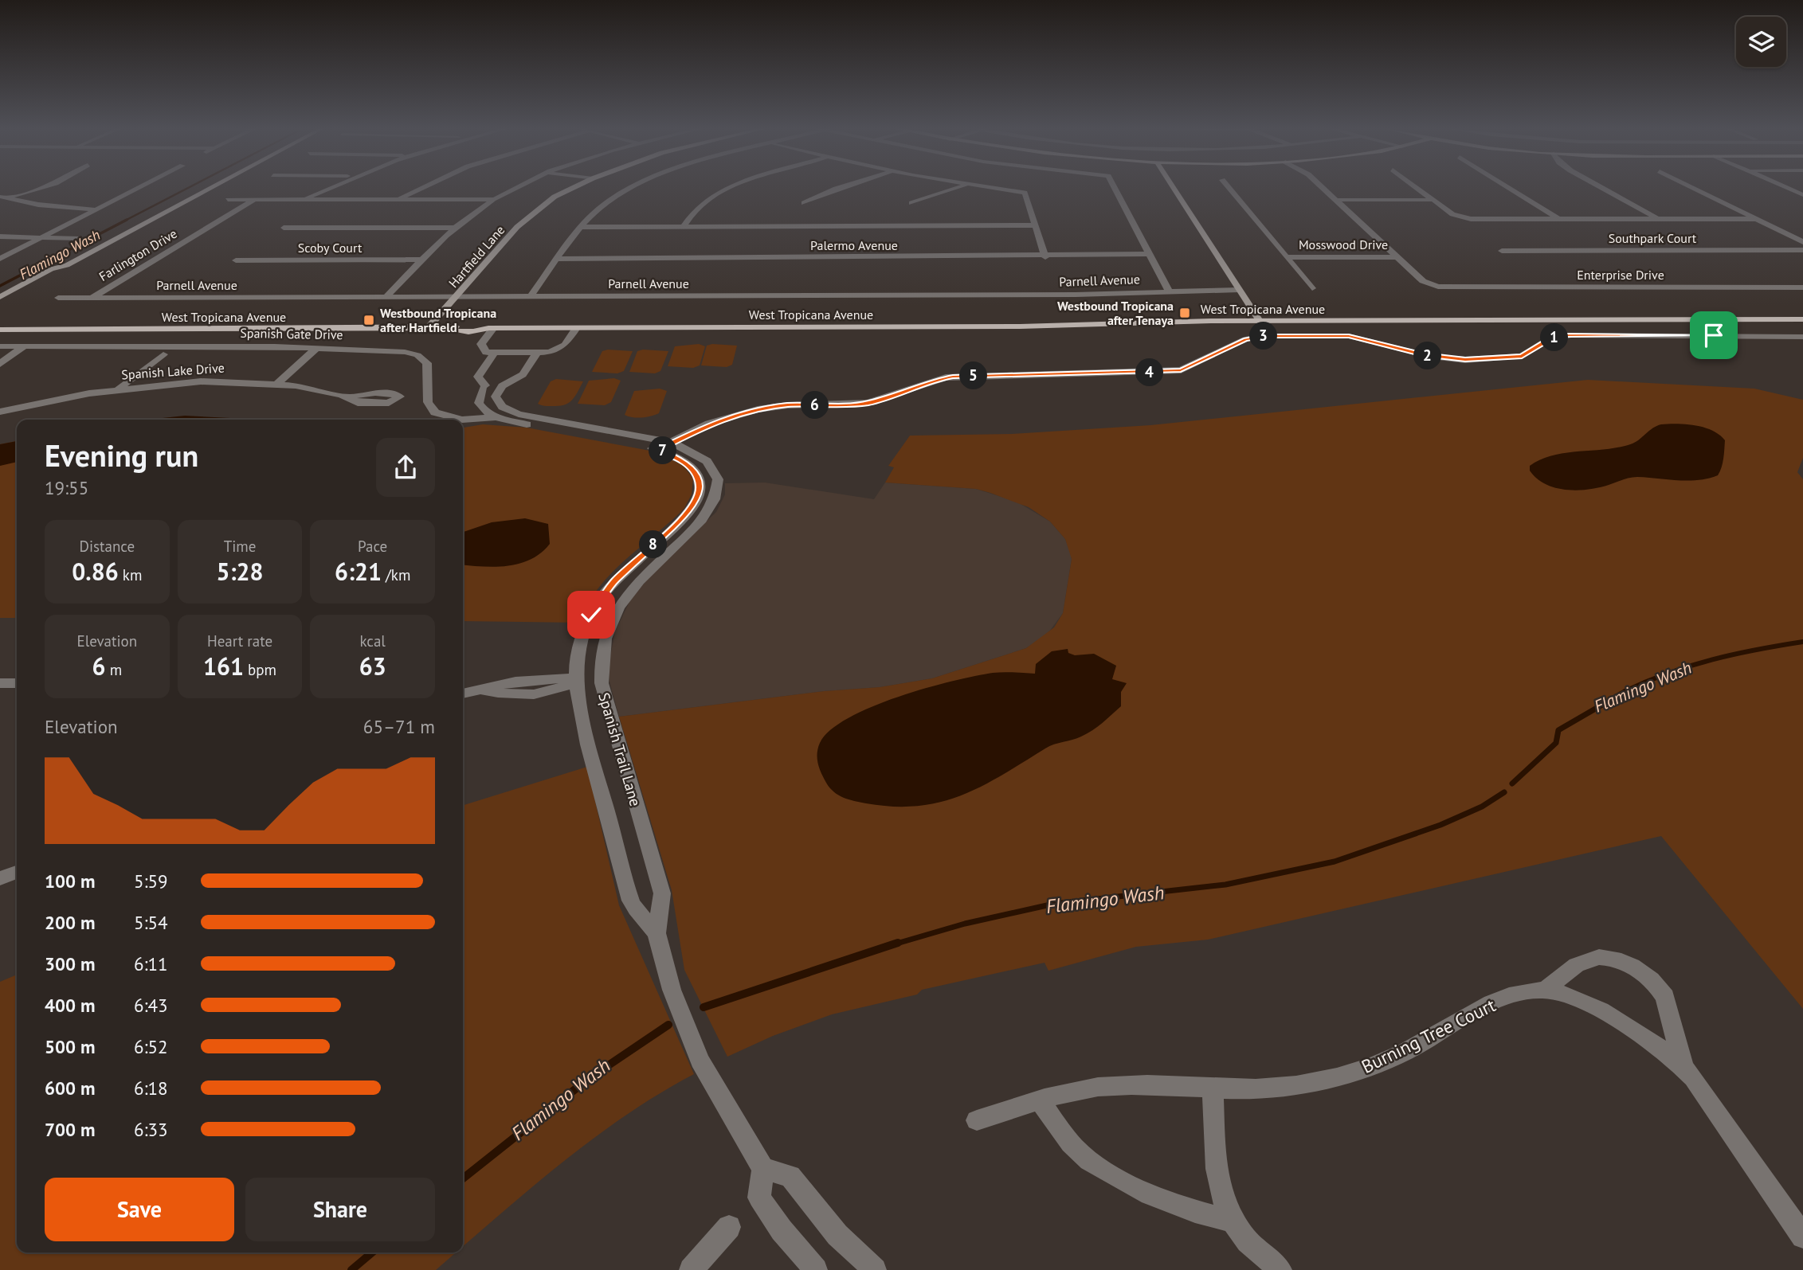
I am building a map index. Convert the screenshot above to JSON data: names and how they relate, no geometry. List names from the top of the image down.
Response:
{
  "streets": {
    "main road": ["West Tropicana Avenue"],
    "street": [
      "Southpark Court",
      "Mosswood Drive",
      "Palermo Avenue",
      "Scoby Court",
      "Farlington Drive",
      "Hartfield Lane",
      "Enterprise Drive",
      "Parnell Avenue",
      "Spanish Gate Drive",
      "Spanish Lake Drive",
      "Spanish Trail Lane",
      "Burning Tree Court"
    ]
  },
  "crossings": [
    ["Mosswood Drive", "Enterprise Drive"],
    ["Farlington Drive", "Parnell Avenue"],
    ["Hartfield Lane", "Parnell Avenue"],
    ["Hartfield Lane", "West Tropicana Avenue"],
    ["Spanish Gate Drive", "Spanish Trail Lane"]
  ],
  "water": ["Flamingo Wash"],
  "places": {
    "transit": ["Westbound Tropicana after Tenaya", "Westbound Tropicana after Hartfield"]
  },
  "page": {
    "pins": [
      "3",
      "1",
      "2",
      "4",
      "5",
      "6",
      "7",
      "8"
    ],
    "heading": ["Evening run", "19:55"],
    "stats": [
      ["Distance", "0.86 km"],
      ["Time", "5:28"],
      ["Pace", "6:21 /km"],
      ["Elevation", "6 m"],
      ["Heart rate", "161 bpm"],
      ["kcal", "63"]
    ],
    "chart": ["Elevation", "65–71 m"],
    "list": [
      {
        "name": "100 m",
        "note": "5:59"
      },
      {
        "name": "200 m",
        "note": "5:54"
      },
      {
        "name": "300 m",
        "note": "6:11"
      },
      {
        "name": "400 m",
        "note": "6:43"
      },
      {
        "name": "500 m",
        "note": "6:52"
      },
      {
        "name": "600 m",
        "note": "6:18"
      },
      {
        "name": "700 m",
        "note": "6:33"
      }
    ],
    "buttons": ["Save", "Share"]
  }
}
